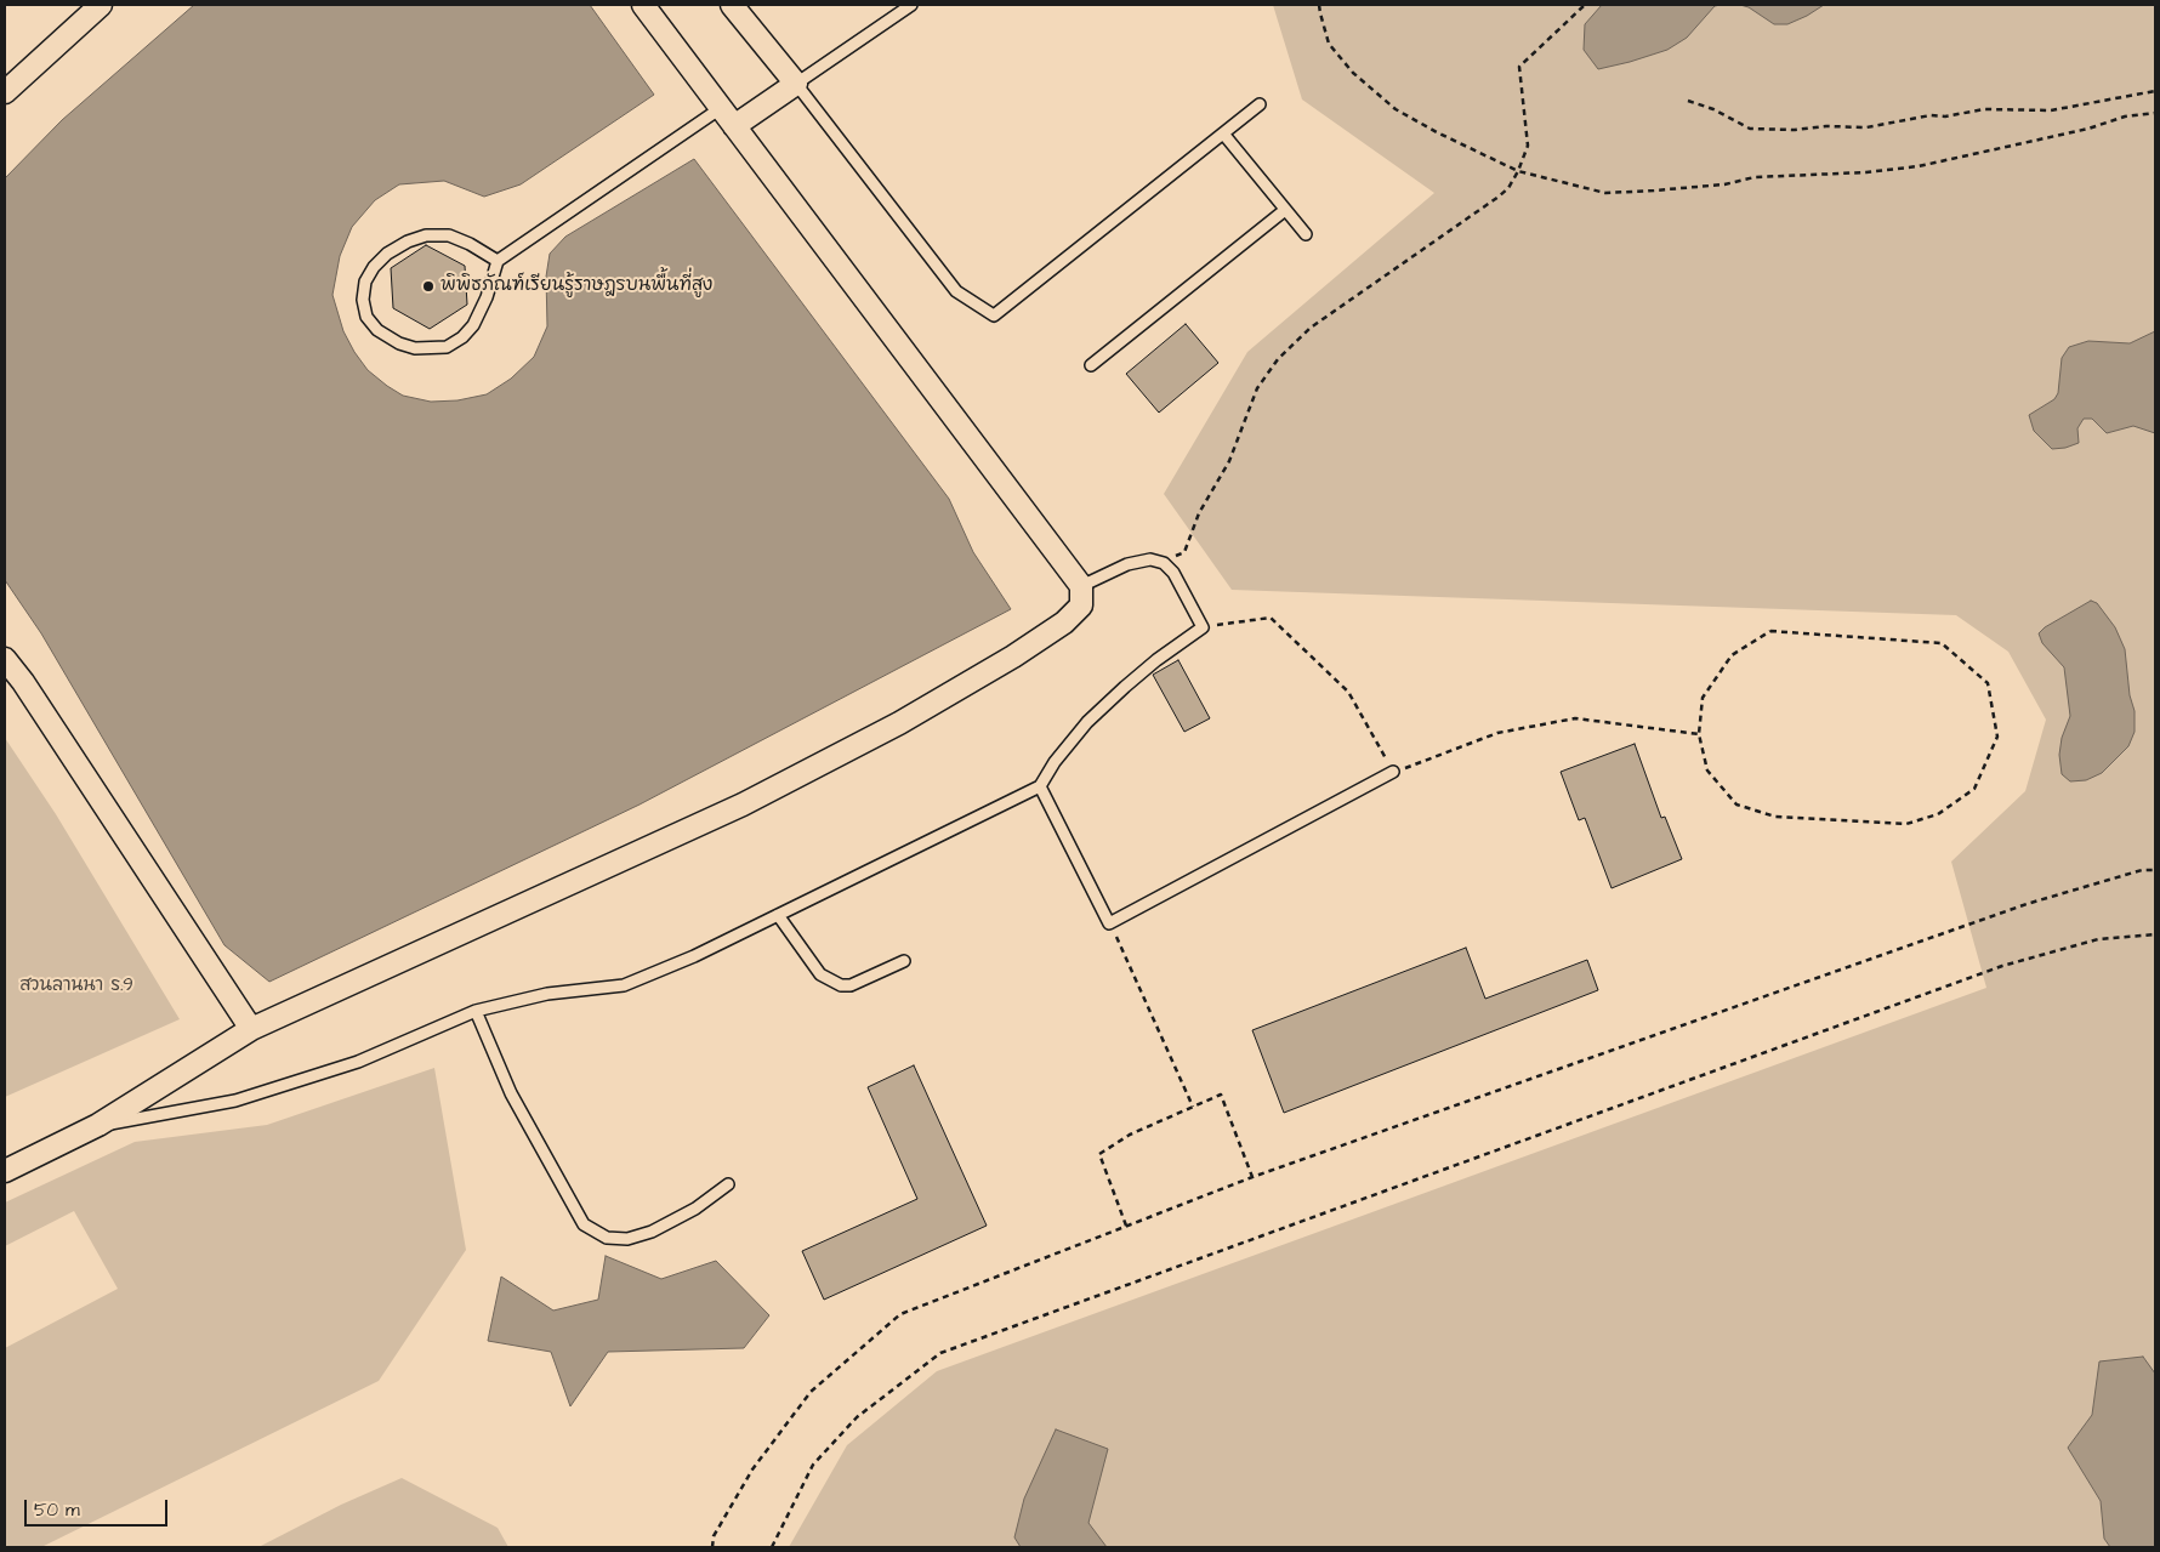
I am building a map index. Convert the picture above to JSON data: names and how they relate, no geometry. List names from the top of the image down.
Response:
{
  "parks": ["สวนลานนา ร.9"],
  "places": ["พิพิธภัณฑ์เรียนรู้ราษฎรบนพื้นที่สูง"],
  "scale_bar": "50 m"
}
